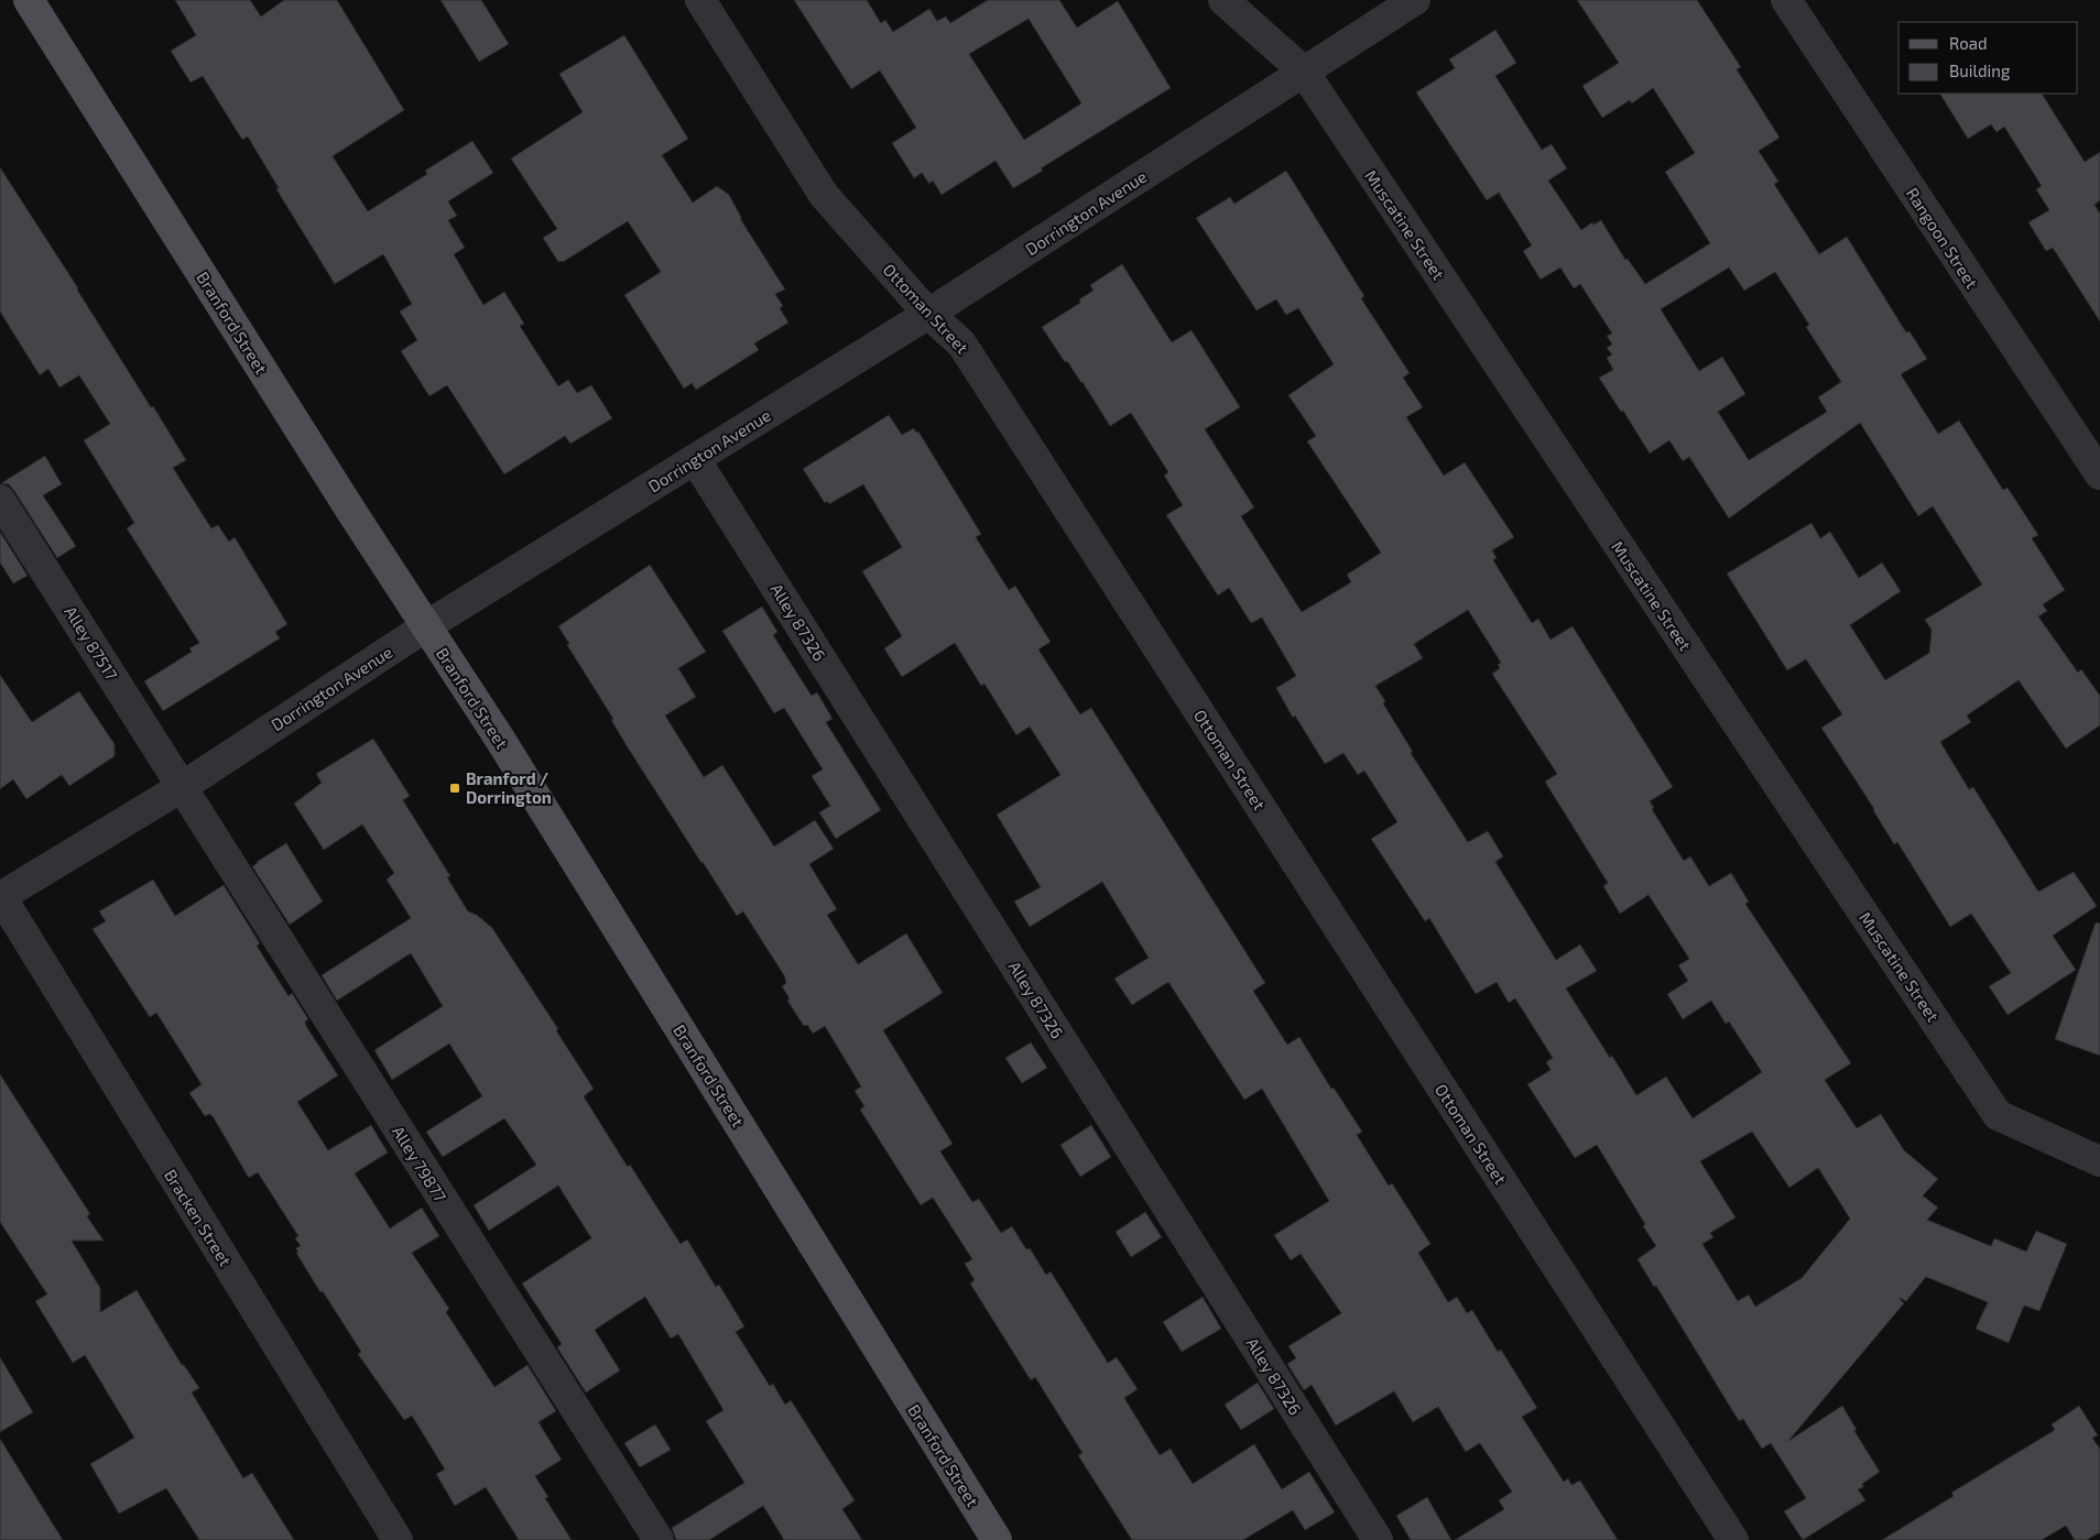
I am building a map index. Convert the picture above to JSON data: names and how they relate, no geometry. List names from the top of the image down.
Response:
{
  "streets": {
    "main road": ["Branford Street"],
    "street": [
      "Dorrington Avenue",
      "Muscatine Street",
      "Rangoon Street",
      "Ottoman Street",
      "Alley 87326",
      "Alley 87517",
      "Alley 79877",
      "Bracken Street"
    ]
  },
  "crossings": [
    ["Dorrington Avenue", "Muscatine Street"],
    ["Dorrington Avenue", "Ottoman Street"],
    ["Dorrington Avenue", "Branford Street"],
    ["Dorrington Avenue", "Alley 87326"],
    ["Dorrington Avenue", "Alley 87517"],
    ["Dorrington Avenue", "Alley 79877"],
    ["Dorrington Avenue", "Bracken Street"],
    ["Alley 87517", "Alley 79877"]
  ],
  "places": {
    "transit": ["Branford / Dorrington"]
  },
  "legend": ["Road", "Building"]
}
